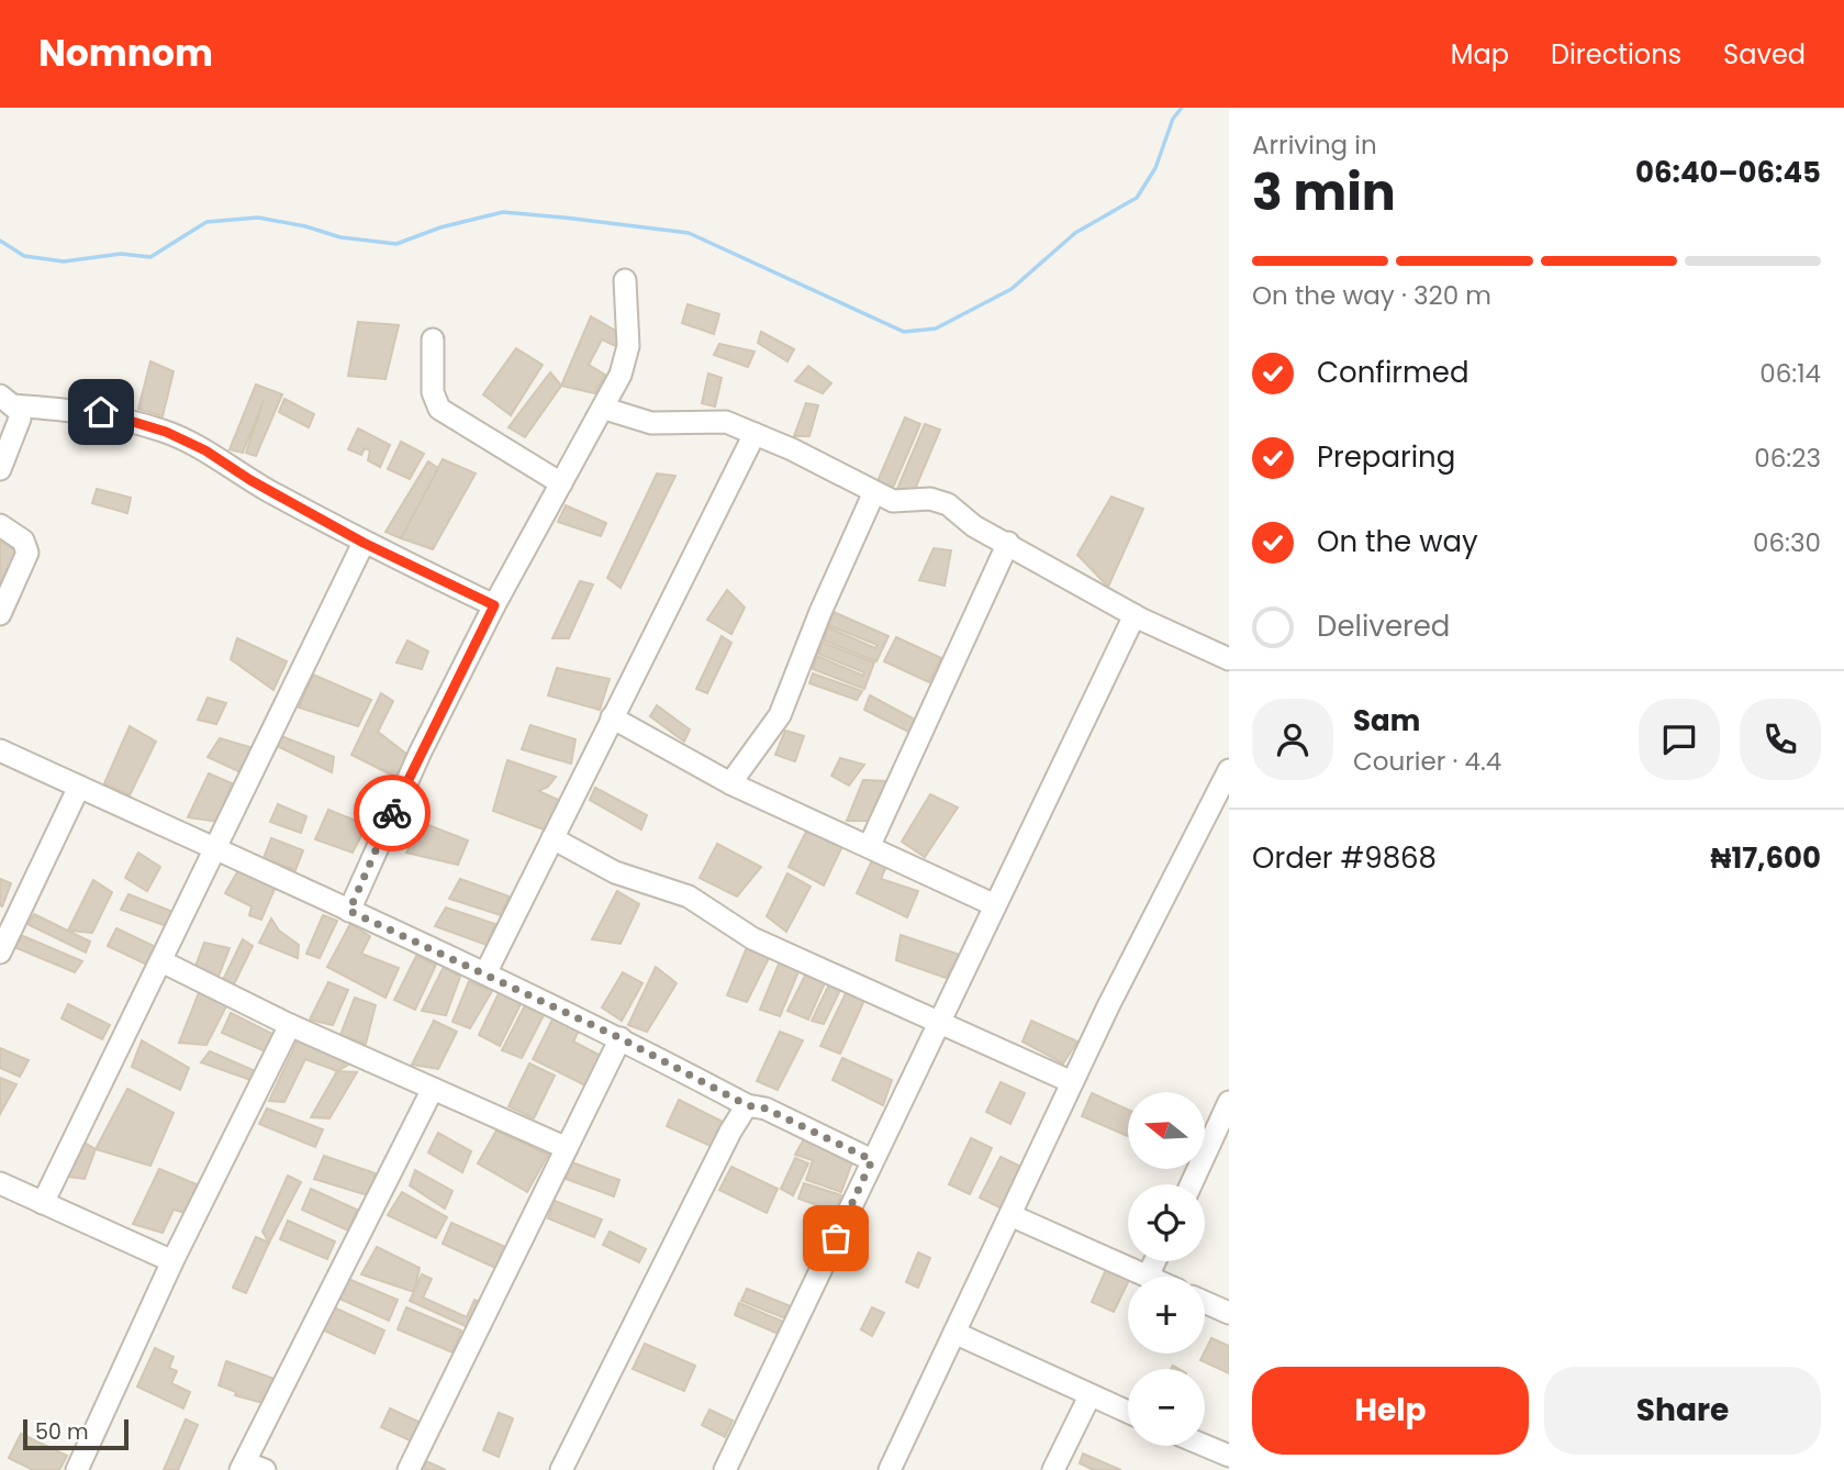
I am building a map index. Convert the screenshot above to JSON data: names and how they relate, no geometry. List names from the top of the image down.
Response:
{
  "scale_bar": "50 m",
  "north": "left",
  "page": {
    "header": "Nomnom",
    "nav": ["Map", "Directions", "Saved"],
    "heading": ["3 min", "Arriving in", "06:40–06:45"],
    "panel": [
      "Sam",
      "Courier · 4.4",
      "Order #9868",
      "₦17,600"
    ],
    "bar": "On the way · 320 m",
    "list": [
      ["Confirmed", "06:14"],
      ["Preparing", "06:23"],
      ["On the way", "06:30"],
      "Delivered"
    ],
    "map_buttons": ["+", "−"],
    "buttons": ["Help", "Share"],
    "scale": "50 m"
  }
}
